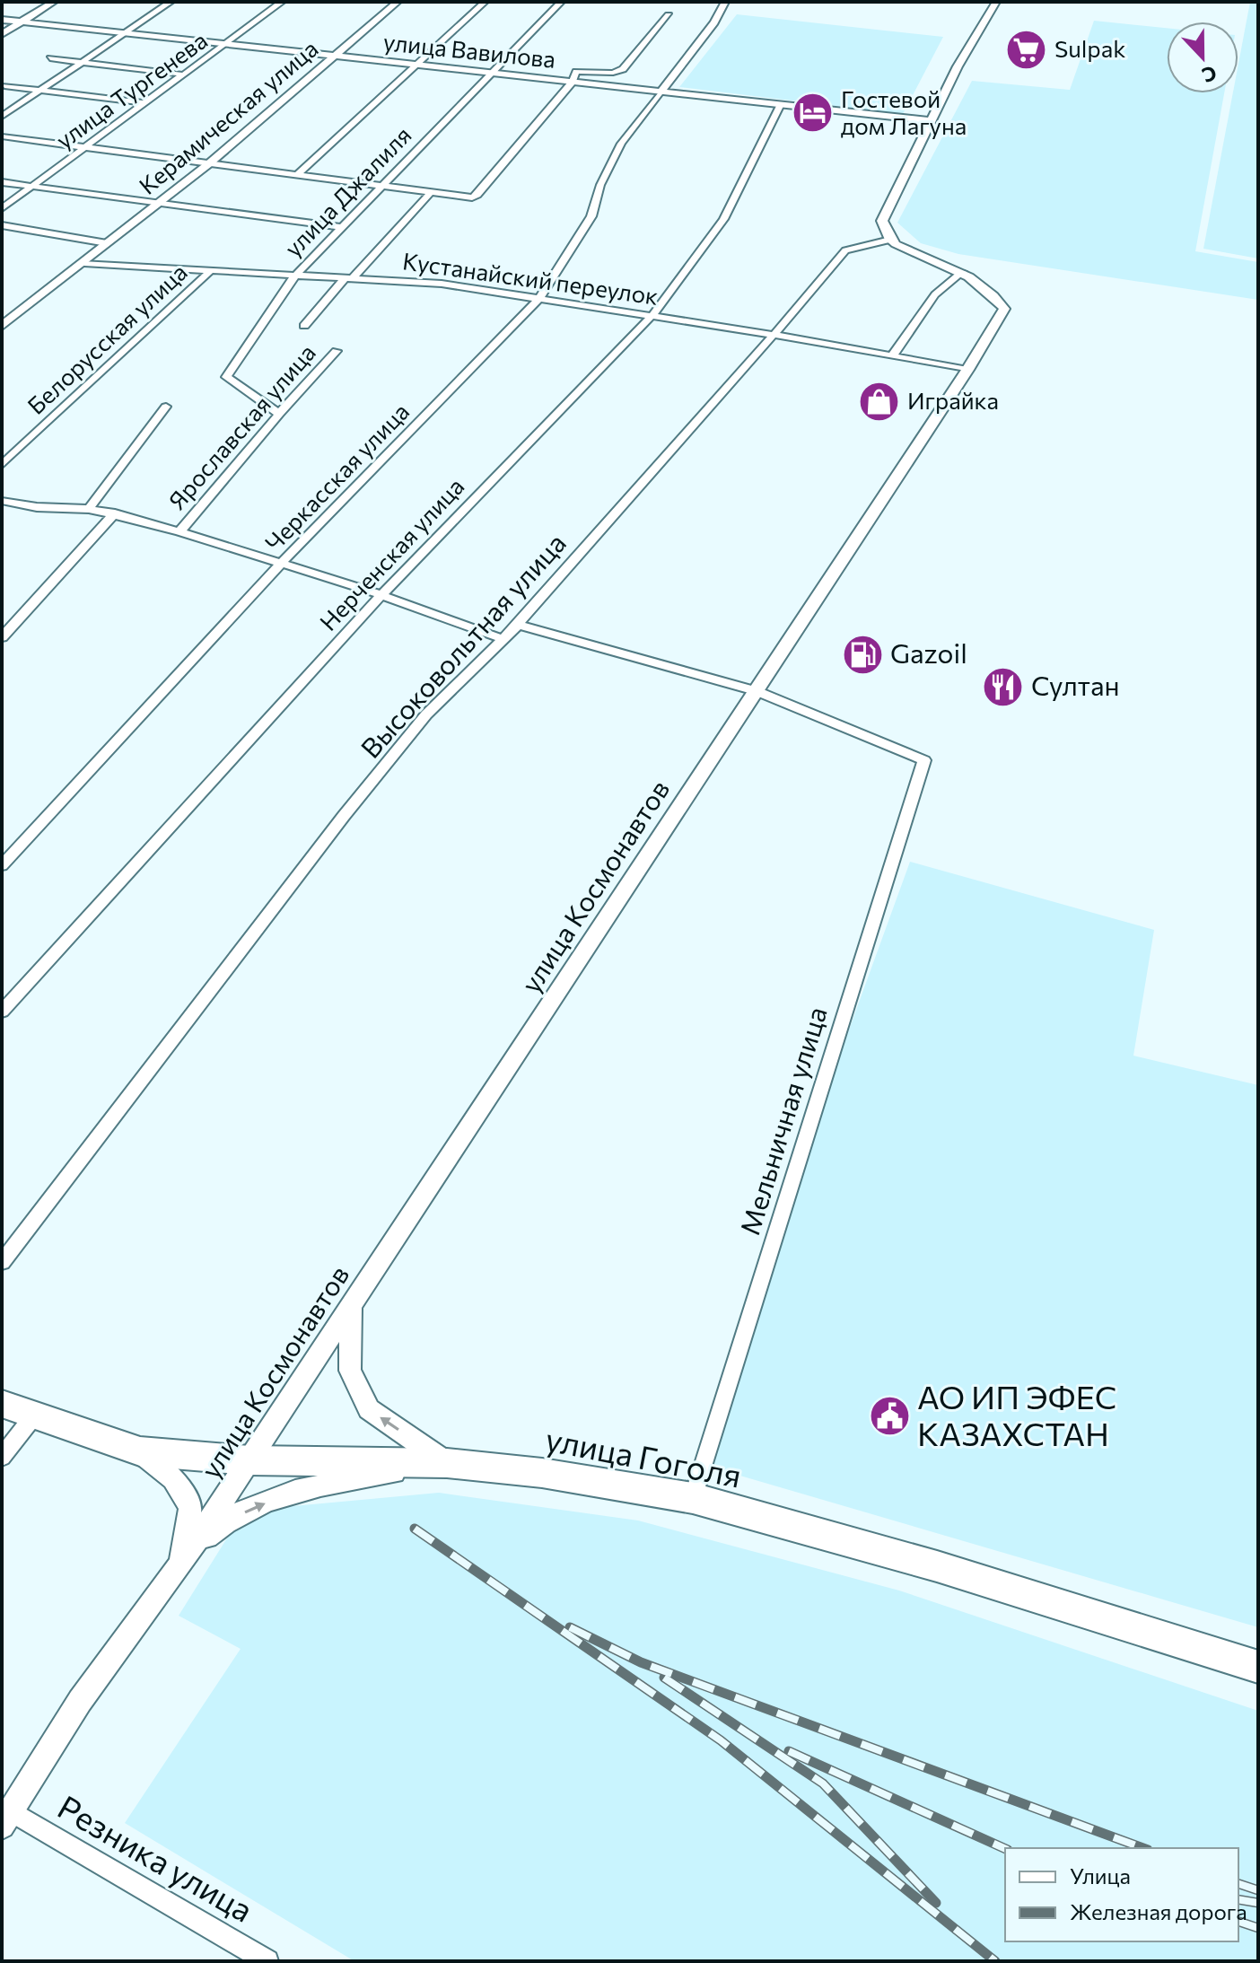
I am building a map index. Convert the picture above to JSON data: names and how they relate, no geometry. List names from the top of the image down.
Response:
{
  "streets": {
    "highway": ["улица Гоголя"],
    "street": [
      "улица Вавилова",
      "улица Тургенева",
      "Керамическая улица",
      "улица Джалиля",
      "Кустанайский переулок",
      "Белорусская улица",
      "Ярославская улица",
      "Черкасская улица",
      "Нерченская улица",
      "Высоковольтная улица",
      "улица Космонавтов",
      "Мельничная улица",
      "Резника улица"
    ]
  },
  "crossings": [
    ["улица Вавилова", "улица Тургенева"],
    ["улица Вавилова", "Керамическая улица"],
    ["улица Вавилова", "улица Джалиля"],
    ["улица Вавилова", "Черкасская улица"],
    ["улица Вавилова", "Нерченская улица"],
    ["Керамическая улица", "Кустанайский переулок"],
    ["улица Джалиля", "Кустанайский переулок"],
    ["улица Джалиля", "Ярославская улица"],
    ["Кустанайский переулок", "Белорусская улица"],
    ["Кустанайский переулок", "Ярославская улица"],
    ["Кустанайский переулок", "Черкасская улица"],
    ["Кустанайский переулок", "Нерченская улица"],
    ["Кустанайский переулок", "Высоковольтная улица"],
    ["Кустанайский переулок", "улица Космонавтов"],
    ["Высоковольтная улица", "улица Космонавтов"],
    ["улица Космонавтов", "Мельничная улица"],
    ["улица Космонавтов", "улица Гоголя"],
    ["улица Космонавтов", "Резника улица"],
    ["Мельничная улица", "улица Гоголя"]
  ],
  "places": {
    "supermarket": ["Sulpak"],
    "hotel": ["Гостевой дом Лагуна"],
    "shop": ["Играйка"],
    "fuel station": ["Gazoil"],
    "restaurant": ["Султан"],
    "public building": ["АО ИП ЭФЕС КАЗАХСТАН"]
  },
  "legend": ["Улица", "Железная дорога"],
  "north": "bottom"
}
